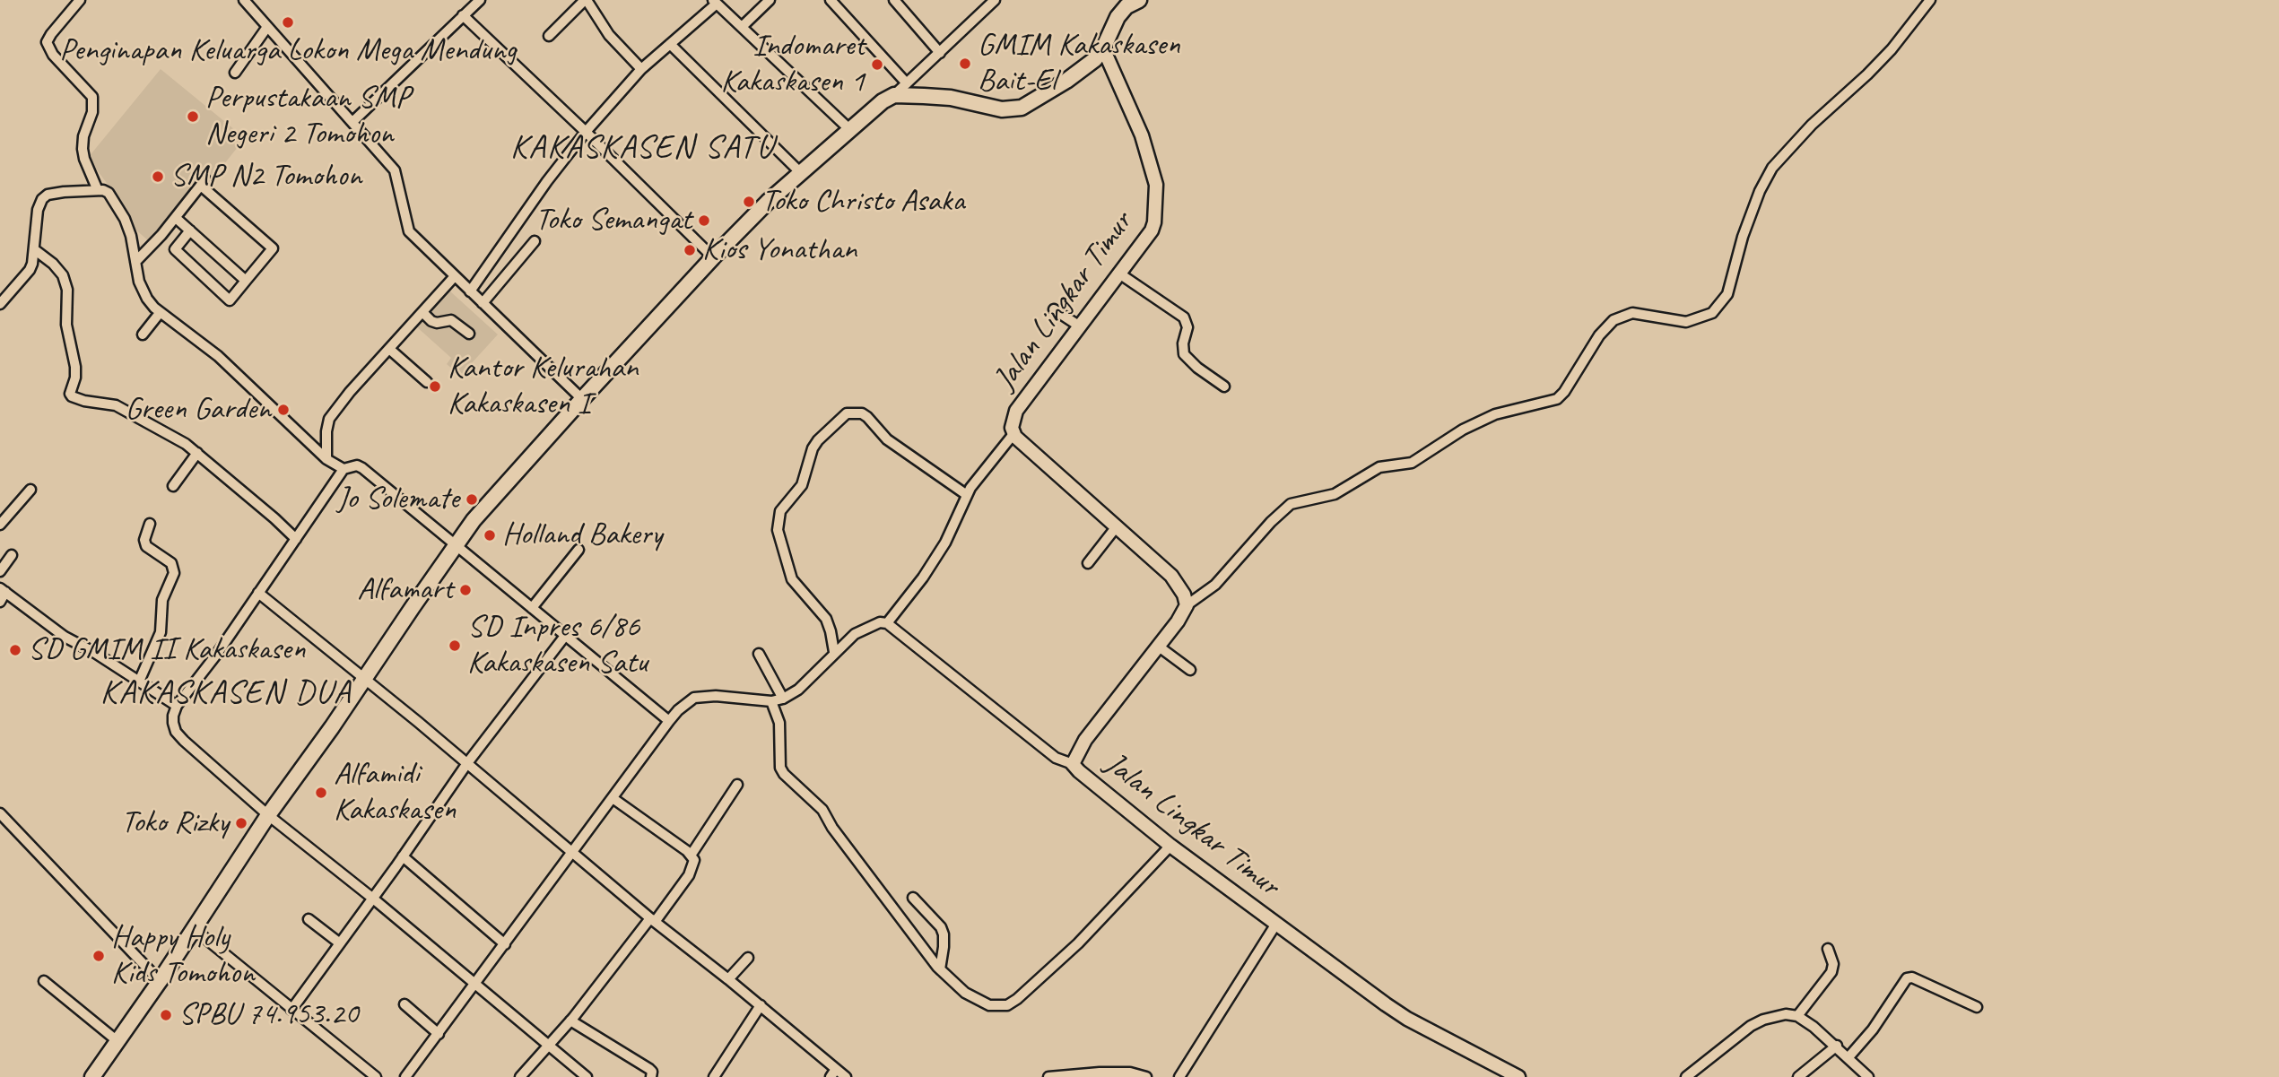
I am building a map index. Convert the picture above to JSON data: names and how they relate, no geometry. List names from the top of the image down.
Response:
{
  "streets": {
    "main road": ["Jalan Lingkar Timur"]
  },
  "districts": ["KAKASKASEN SATU", "KAKASKASEN DUA"],
  "places": [
    "Penginapan Keluarga Lokon Mega Mendung",
    "GMIM Kakaskasen Bait-El",
    "Indomaret Kakaskasen 1",
    "Perpustakaan SMP Negeri 2 Tomohon",
    "SMP N2 Tomohon",
    "Toko Christo Asaka",
    "Toko Semangat",
    "Kios Yonathan",
    "Kantor Kelurahan Kakaskasen I",
    "Green Garden",
    "Jo Solemate",
    "Holland Bakery",
    "Alfamart",
    "SD Inpres 6/86 Kakaskasen Satu",
    "SD GMIM II Kakaskasen",
    "Alfamidi Kakaskasen",
    "Toko Rizky",
    "Happy Holy Kids Tomohon",
    "SPBU 74.953.20"
  ]
}
